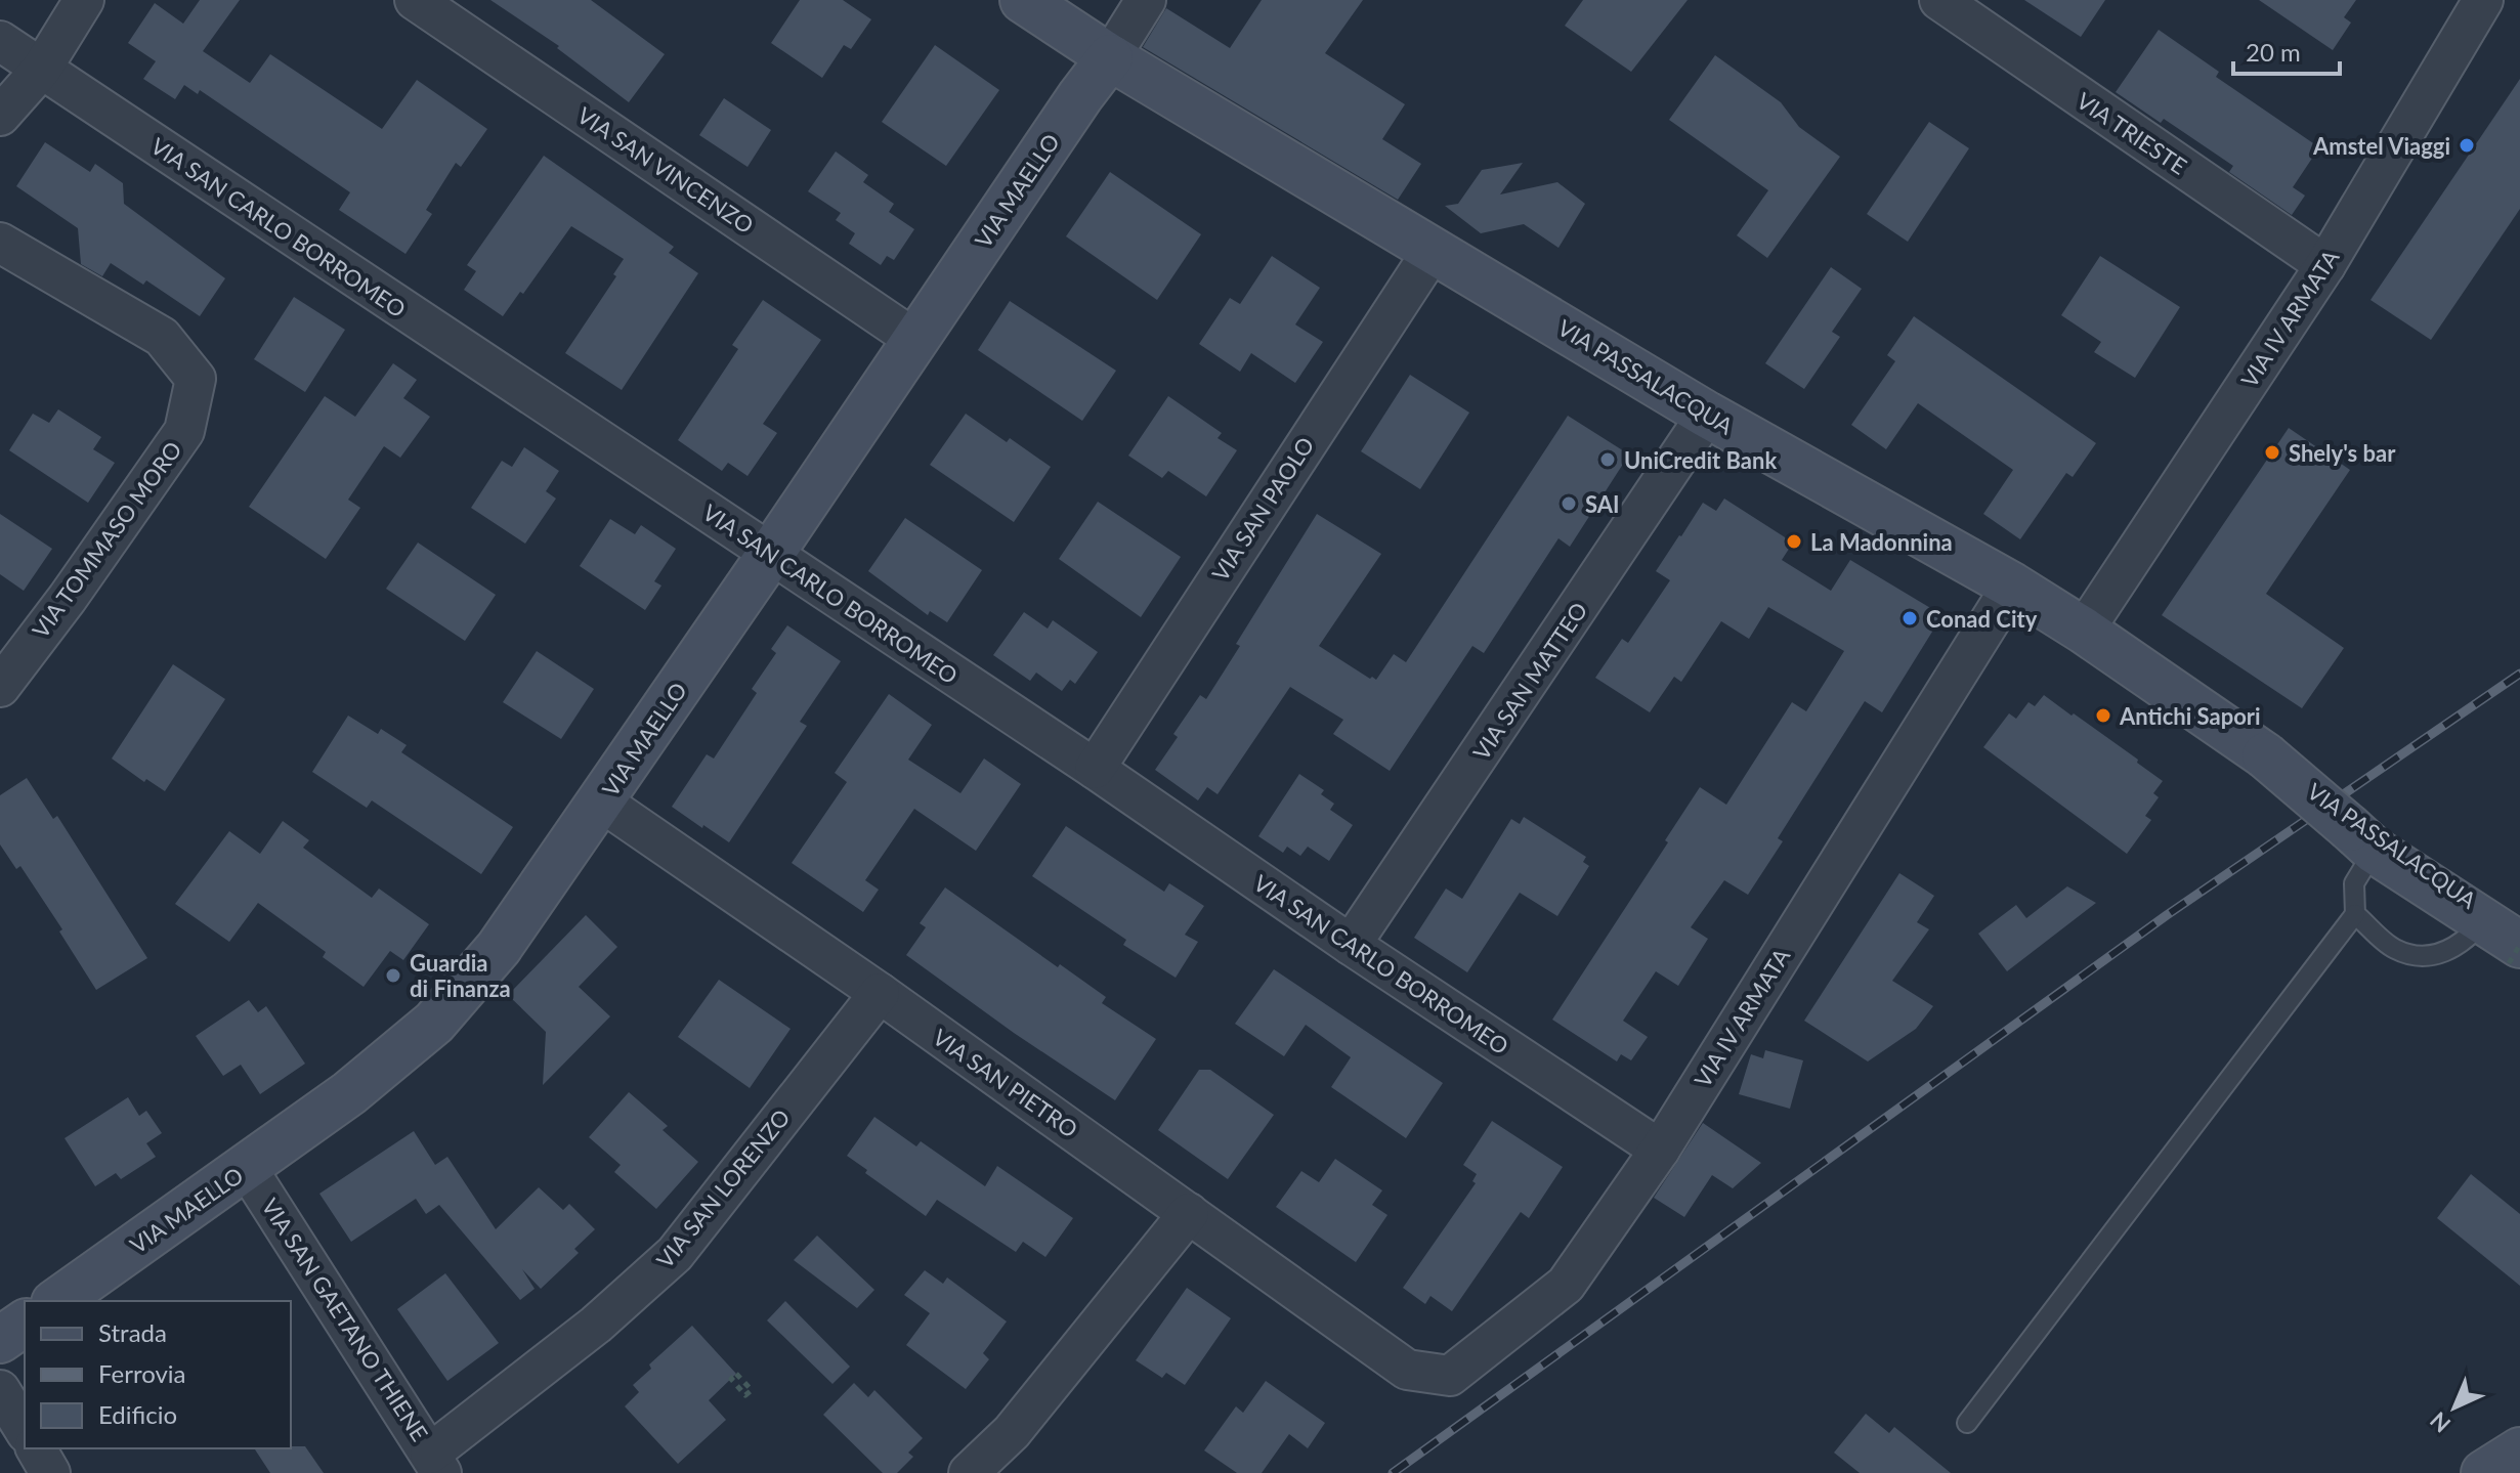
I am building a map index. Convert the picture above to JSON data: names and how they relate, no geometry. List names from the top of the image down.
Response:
{
  "streets": {
    "street": [
      "VIA TRIESTE",
      "VIA SAN VINCENZO",
      "VIA MAELLO",
      "VIA SAN CARLO BORROMEO",
      "VIA IV ARMATA",
      "VIA PASSALACQUA",
      "VIA SAN PAOLO",
      "VIA TOMMASO MORO",
      "VIA SAN MATTEO",
      "VIA SAN PIETRO",
      "VIA SAN LORENZO",
      "VIA SAN GAETANO THIENE"
    ]
  },
  "crossings": [
    ["VIA TRIESTE", "VIA IV ARMATA"],
    ["VIA SAN VINCENZO", "VIA MAELLO"],
    ["VIA MAELLO", "VIA SAN CARLO BORROMEO"],
    ["VIA MAELLO", "VIA PASSALACQUA"],
    ["VIA MAELLO", "VIA SAN PIETRO"],
    ["VIA MAELLO", "VIA SAN GAETANO THIENE"],
    ["VIA SAN CARLO BORROMEO", "VIA IV ARMATA"],
    ["VIA SAN CARLO BORROMEO", "VIA SAN PAOLO"],
    ["VIA SAN CARLO BORROMEO", "VIA SAN MATTEO"],
    ["VIA IV ARMATA", "VIA PASSALACQUA"],
    ["VIA IV ARMATA", "VIA SAN PIETRO"],
    ["VIA PASSALACQUA", "VIA SAN PAOLO"],
    ["VIA PASSALACQUA", "VIA SAN MATTEO"],
    ["VIA SAN PIETRO", "VIA SAN LORENZO"],
    ["VIA SAN LORENZO", "VIA SAN GAETANO THIENE"]
  ],
  "places": [
    "Amstel Viaggi",
    "Shely's bar",
    "UniCredit Bank",
    "SAI",
    "La Madonnina",
    "Conad City",
    "Antichi Sapori",
    "Guardia di Finanza"
  ],
  "legend": ["Strada", "Ferrovia", "Edificio"],
  "scale_bar": "20 m",
  "north": "bottom left"
}
